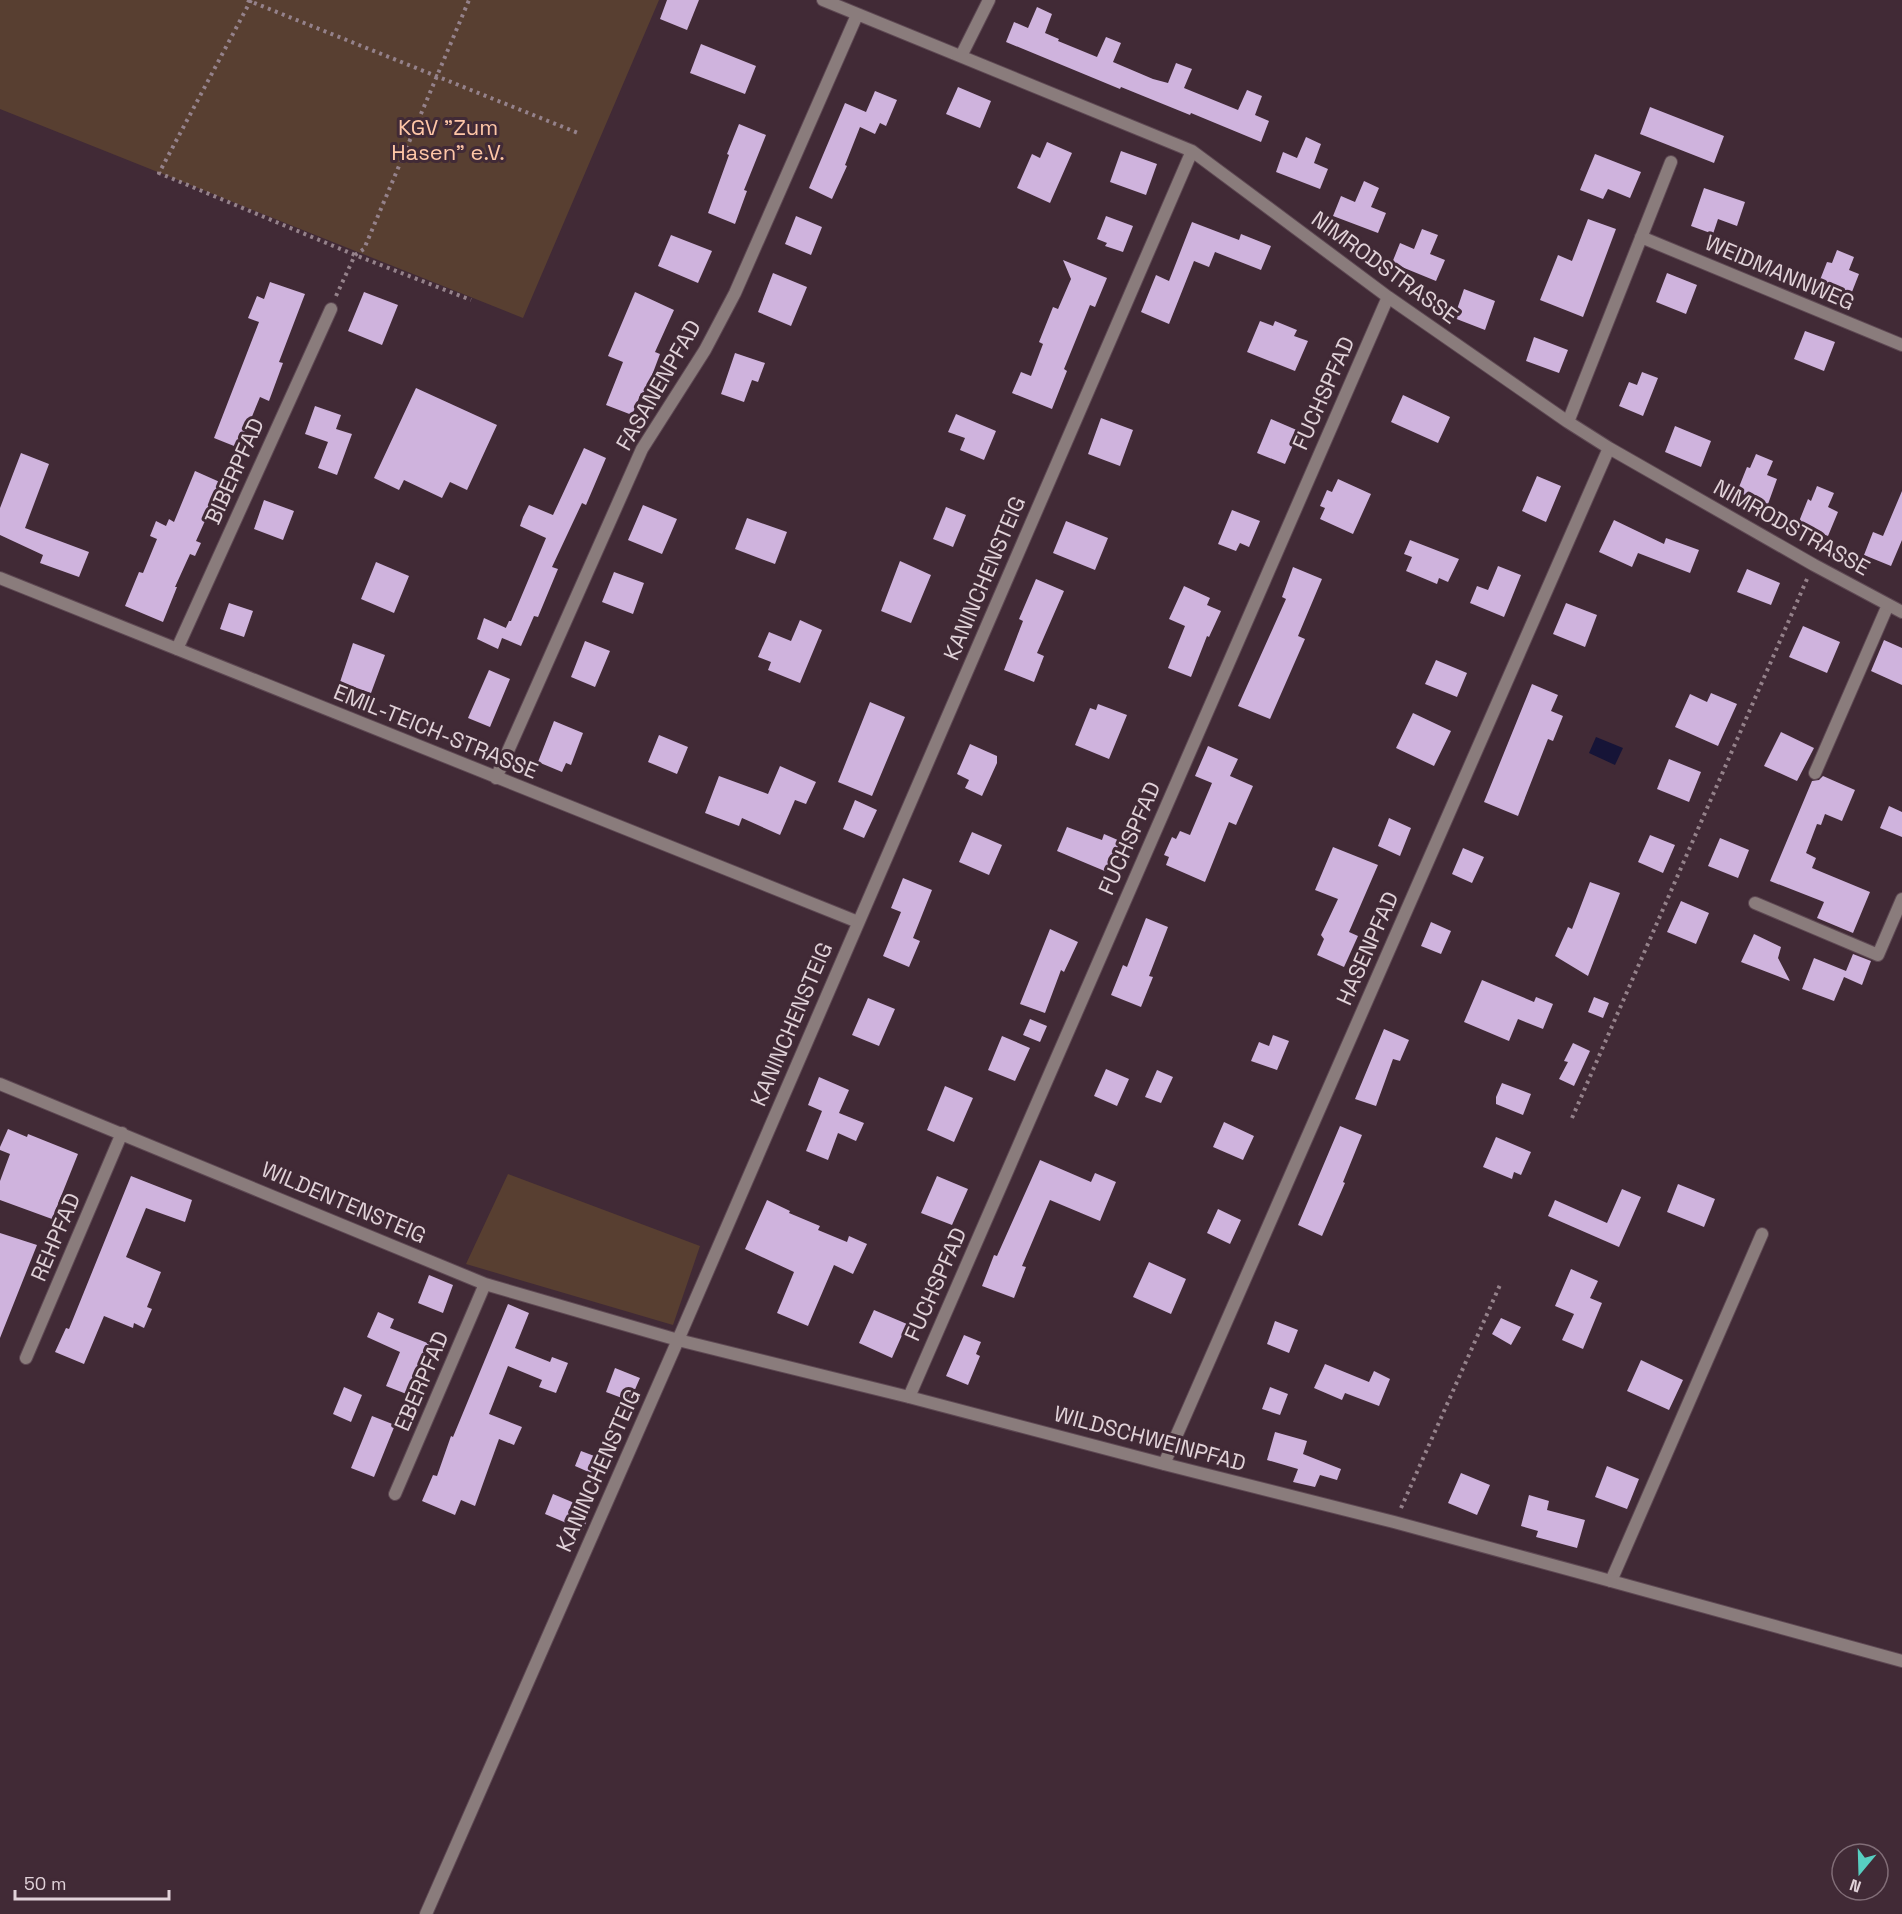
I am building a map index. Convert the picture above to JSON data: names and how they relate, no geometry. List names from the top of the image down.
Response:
{
  "streets": {
    "street": [
      "NIMRODSTRASSE",
      "WEIDMANNWEG",
      "FASANENPFAD",
      "FUCHSPFAD",
      "BIBERPFAD",
      "KANINCHENSTEIG",
      "EMIL-TEICH-STRASSE",
      "HASENPFAD",
      "WILDENTENSTEIG",
      "REHPFAD",
      "EBERPFAD",
      "WILDSCHWEINPFAD"
    ]
  },
  "crossings": [
    ["NIMRODSTRASSE", "FASANENPFAD"],
    ["NIMRODSTRASSE", "FUCHSPFAD"],
    ["NIMRODSTRASSE", "KANINCHENSTEIG"],
    ["NIMRODSTRASSE", "HASENPFAD"],
    ["FASANENPFAD", "EMIL-TEICH-STRASSE"],
    ["FUCHSPFAD", "WILDSCHWEINPFAD"],
    ["BIBERPFAD", "EMIL-TEICH-STRASSE"],
    ["KANINCHENSTEIG", "EMIL-TEICH-STRASSE"],
    ["KANINCHENSTEIG", "WILDENTENSTEIG"],
    ["KANINCHENSTEIG", "WILDSCHWEINPFAD"],
    ["HASENPFAD", "WILDSCHWEINPFAD"],
    ["WILDENTENSTEIG", "REHPFAD"],
    ["WILDENTENSTEIG", "EBERPFAD"],
    ["WILDENTENSTEIG", "WILDSCHWEINPFAD"]
  ],
  "parks": ["KGV \"Zum Hasen\" e.V."],
  "scale_bar": "50 m",
  "north": "bottom"
}
